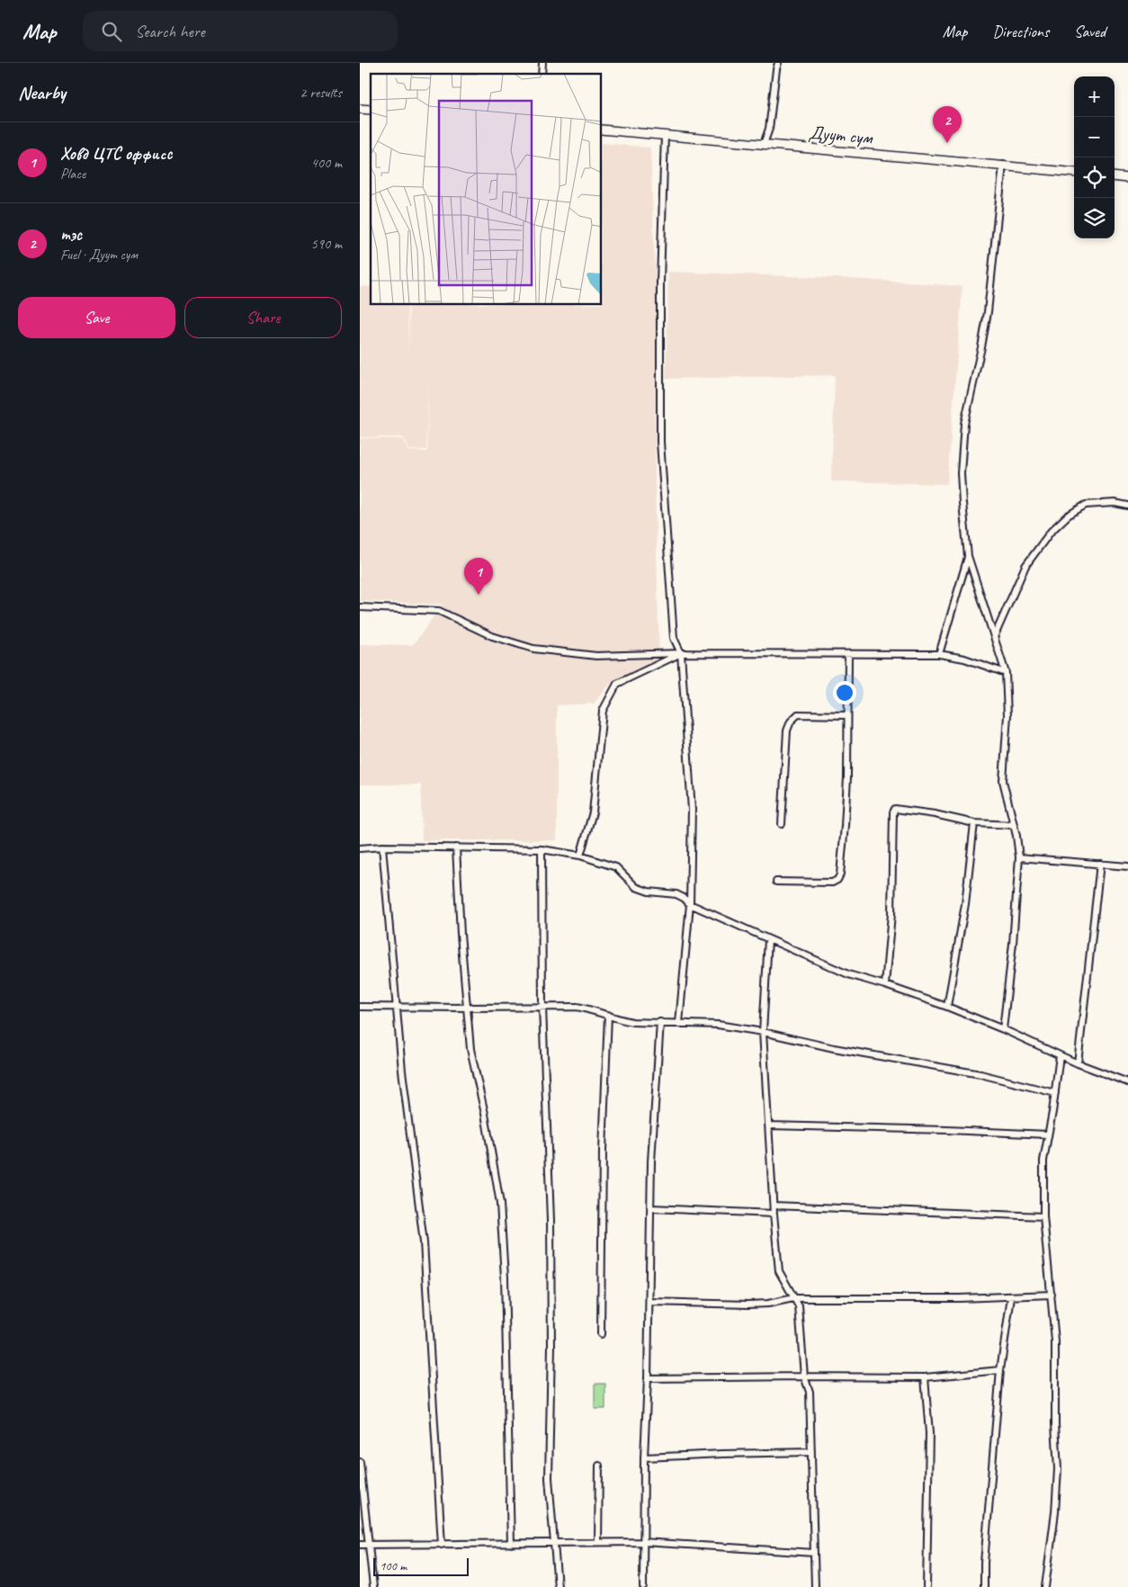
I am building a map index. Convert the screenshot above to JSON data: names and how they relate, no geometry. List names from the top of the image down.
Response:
{
  "streets": {
    "main road": ["Дуут сум"]
  },
  "scale_bar": "100 m",
  "page": {
    "header": "Map",
    "search": "Search here",
    "nav": ["Map", "Directions", "Saved"],
    "heading": ["Nearby", "2 results"],
    "map_buttons": ["+", "−"],
    "pins": ["2", "1"],
    "list": [
      {
        "mark": "1",
        "name": "Ховд ЦТС оффисс",
        "note": "Place",
        "value": "400 m"
      },
      {
        "mark": "2",
        "name": "тэс",
        "note": "Fuel · Дуут сум",
        "value": "590 m"
      }
    ],
    "buttons": ["Save", "Share"],
    "scale": "100 m"
  }
}
